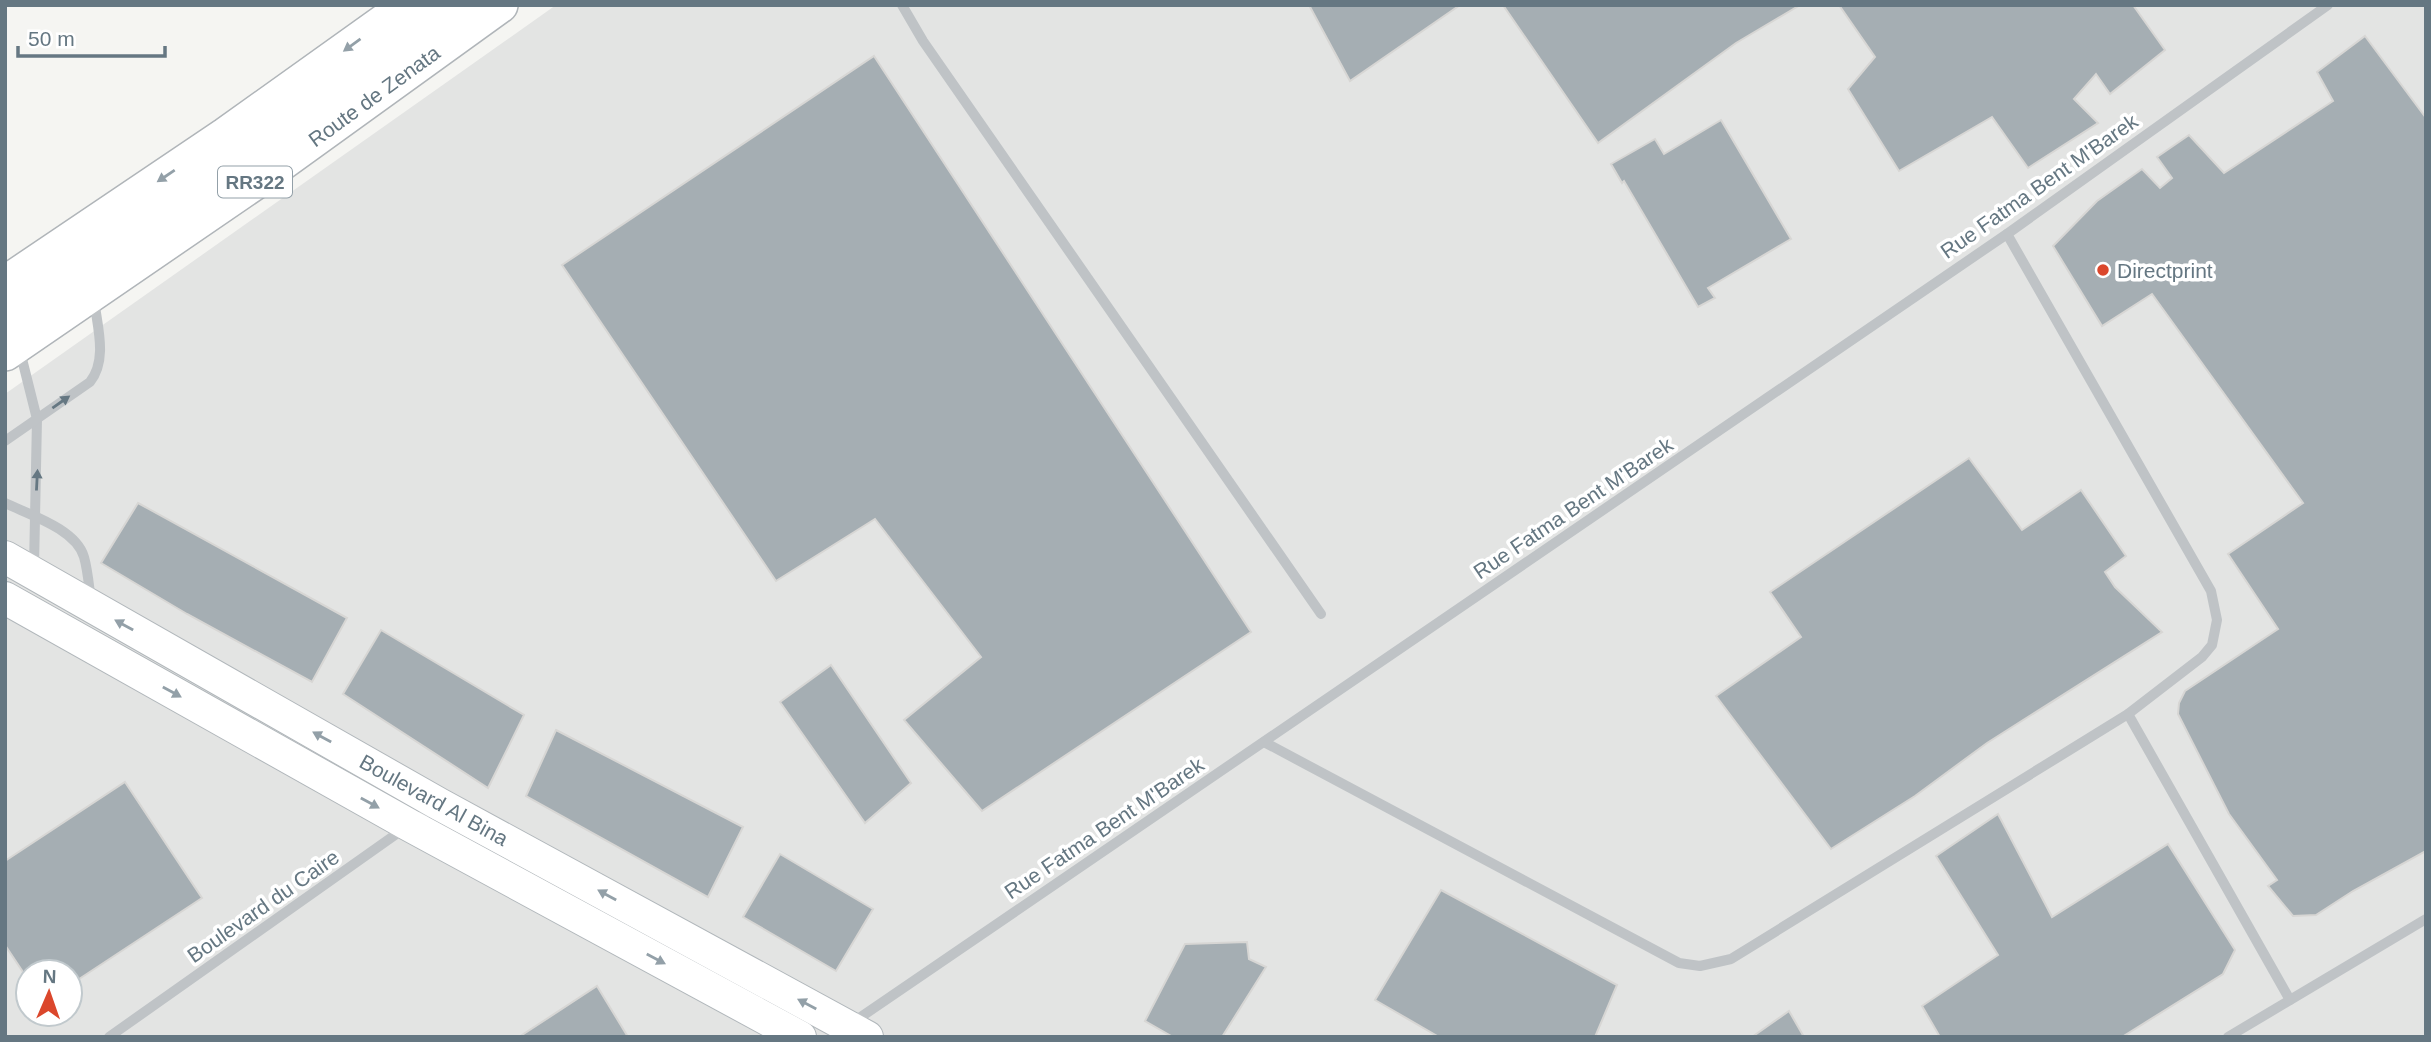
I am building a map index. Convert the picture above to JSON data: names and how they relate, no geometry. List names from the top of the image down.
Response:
{
  "streets": {
    "main road": ["Route de Zenata", "RR322", "Boulevard Al Bina"],
    "lane": ["Rue Fatma Bent M'Barek", "Boulevard du Caire"]
  },
  "crossings": [
    ["Rue Fatma Bent M'Barek", "Boulevard Al Bina"],
    ["Boulevard Al Bina", "Boulevard du Caire"]
  ],
  "places": ["Directprint"],
  "scale_bar": "50 m",
  "north": "top"
}
